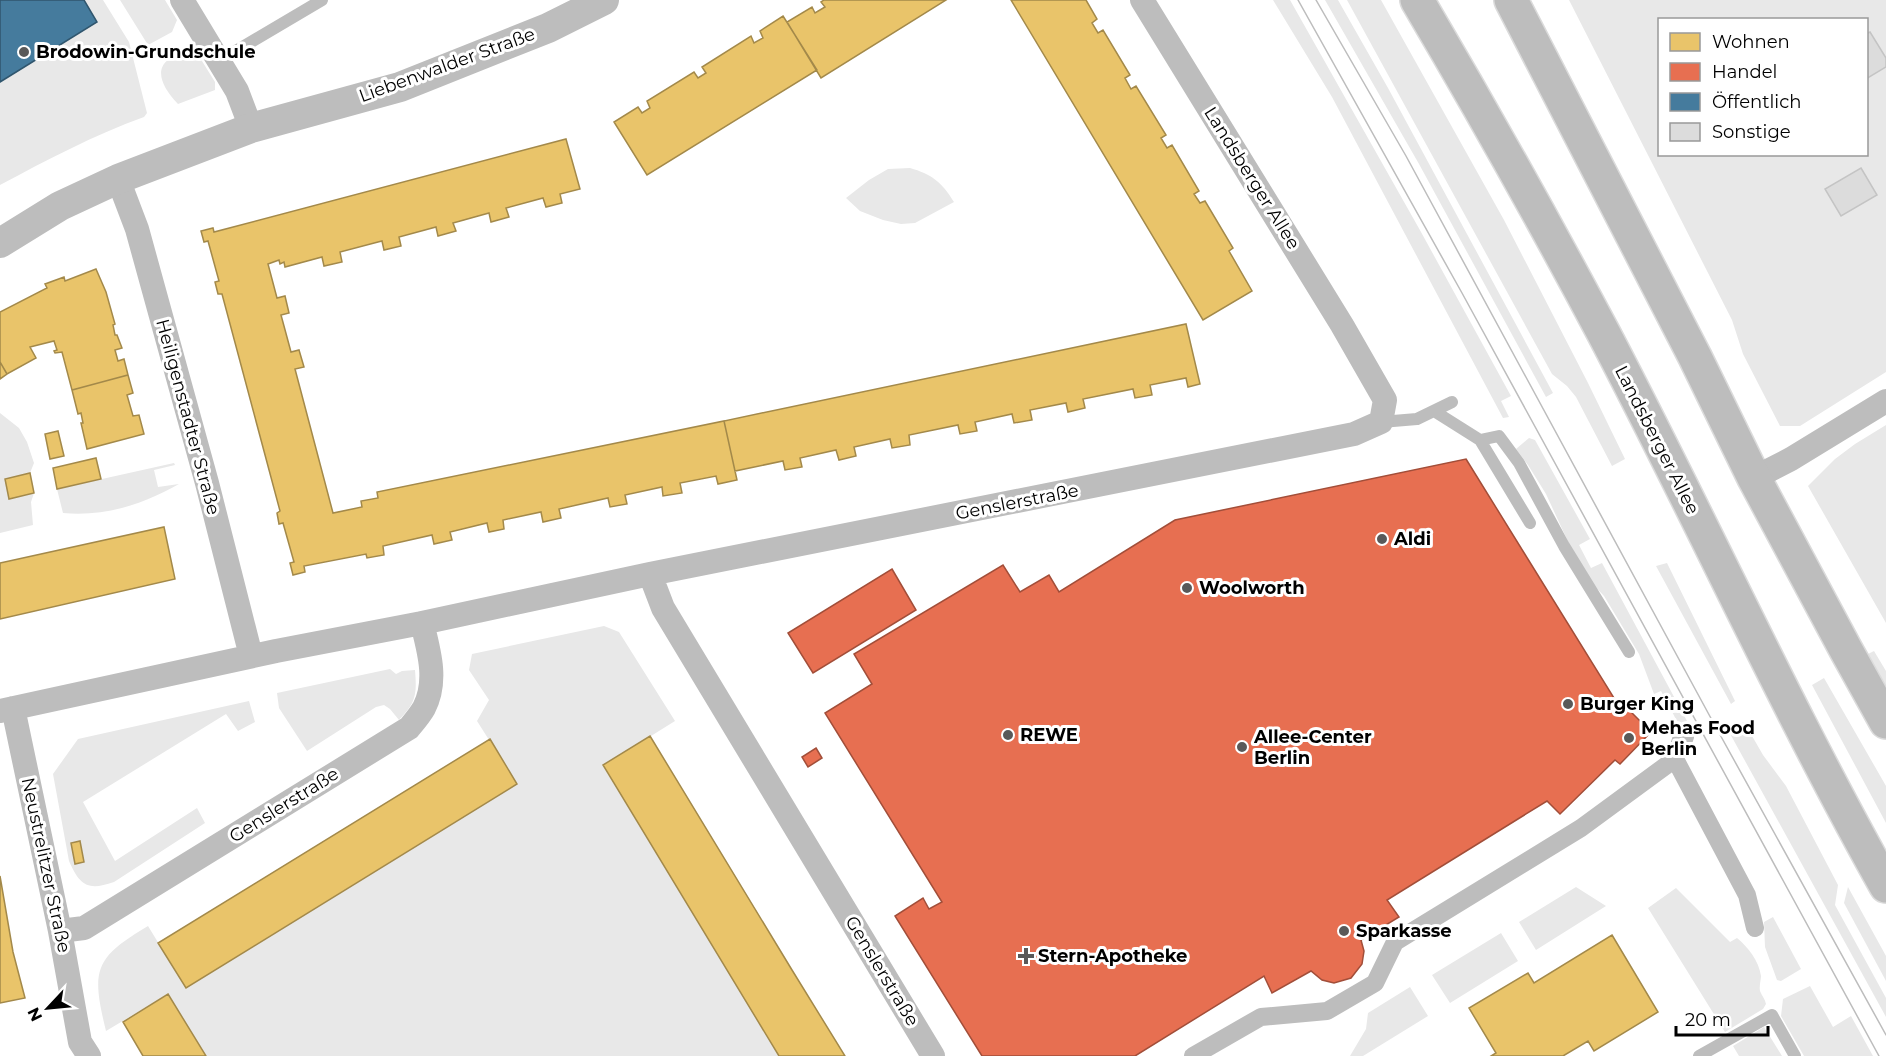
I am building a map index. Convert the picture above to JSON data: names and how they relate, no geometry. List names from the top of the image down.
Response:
{
  "streets": {
    "main road": ["Landsberger Allee"],
    "street": [
      "Liebenwalder Straße",
      "Heiligenstadter Straße",
      "Genslerstraße",
      "Neustrelitzer Straße"
    ]
  },
  "crossings": [
    ["Liebenwalder Straße", "Heiligenstadter Straße"],
    ["Landsberger Allee", "Genslerstraße"],
    ["Heiligenstadter Straße", "Genslerstraße"],
    ["Genslerstraße", "Neustrelitzer Straße"]
  ],
  "places": {
    "other": [
      "Brodowin-Grundschule",
      "Aldi",
      "Woolworth",
      "Burger King",
      "REWE",
      "Mehas Food Berlin",
      "Allee-Center Berlin",
      "Sparkasse"
    ],
    "health": ["Stern-Apotheke"]
  },
  "legend": [
    "Wohnen",
    "Handel",
    "Öffentlich",
    "Sonstige"
  ],
  "scale_bar": "20 m",
  "north": "bottom left"
}
